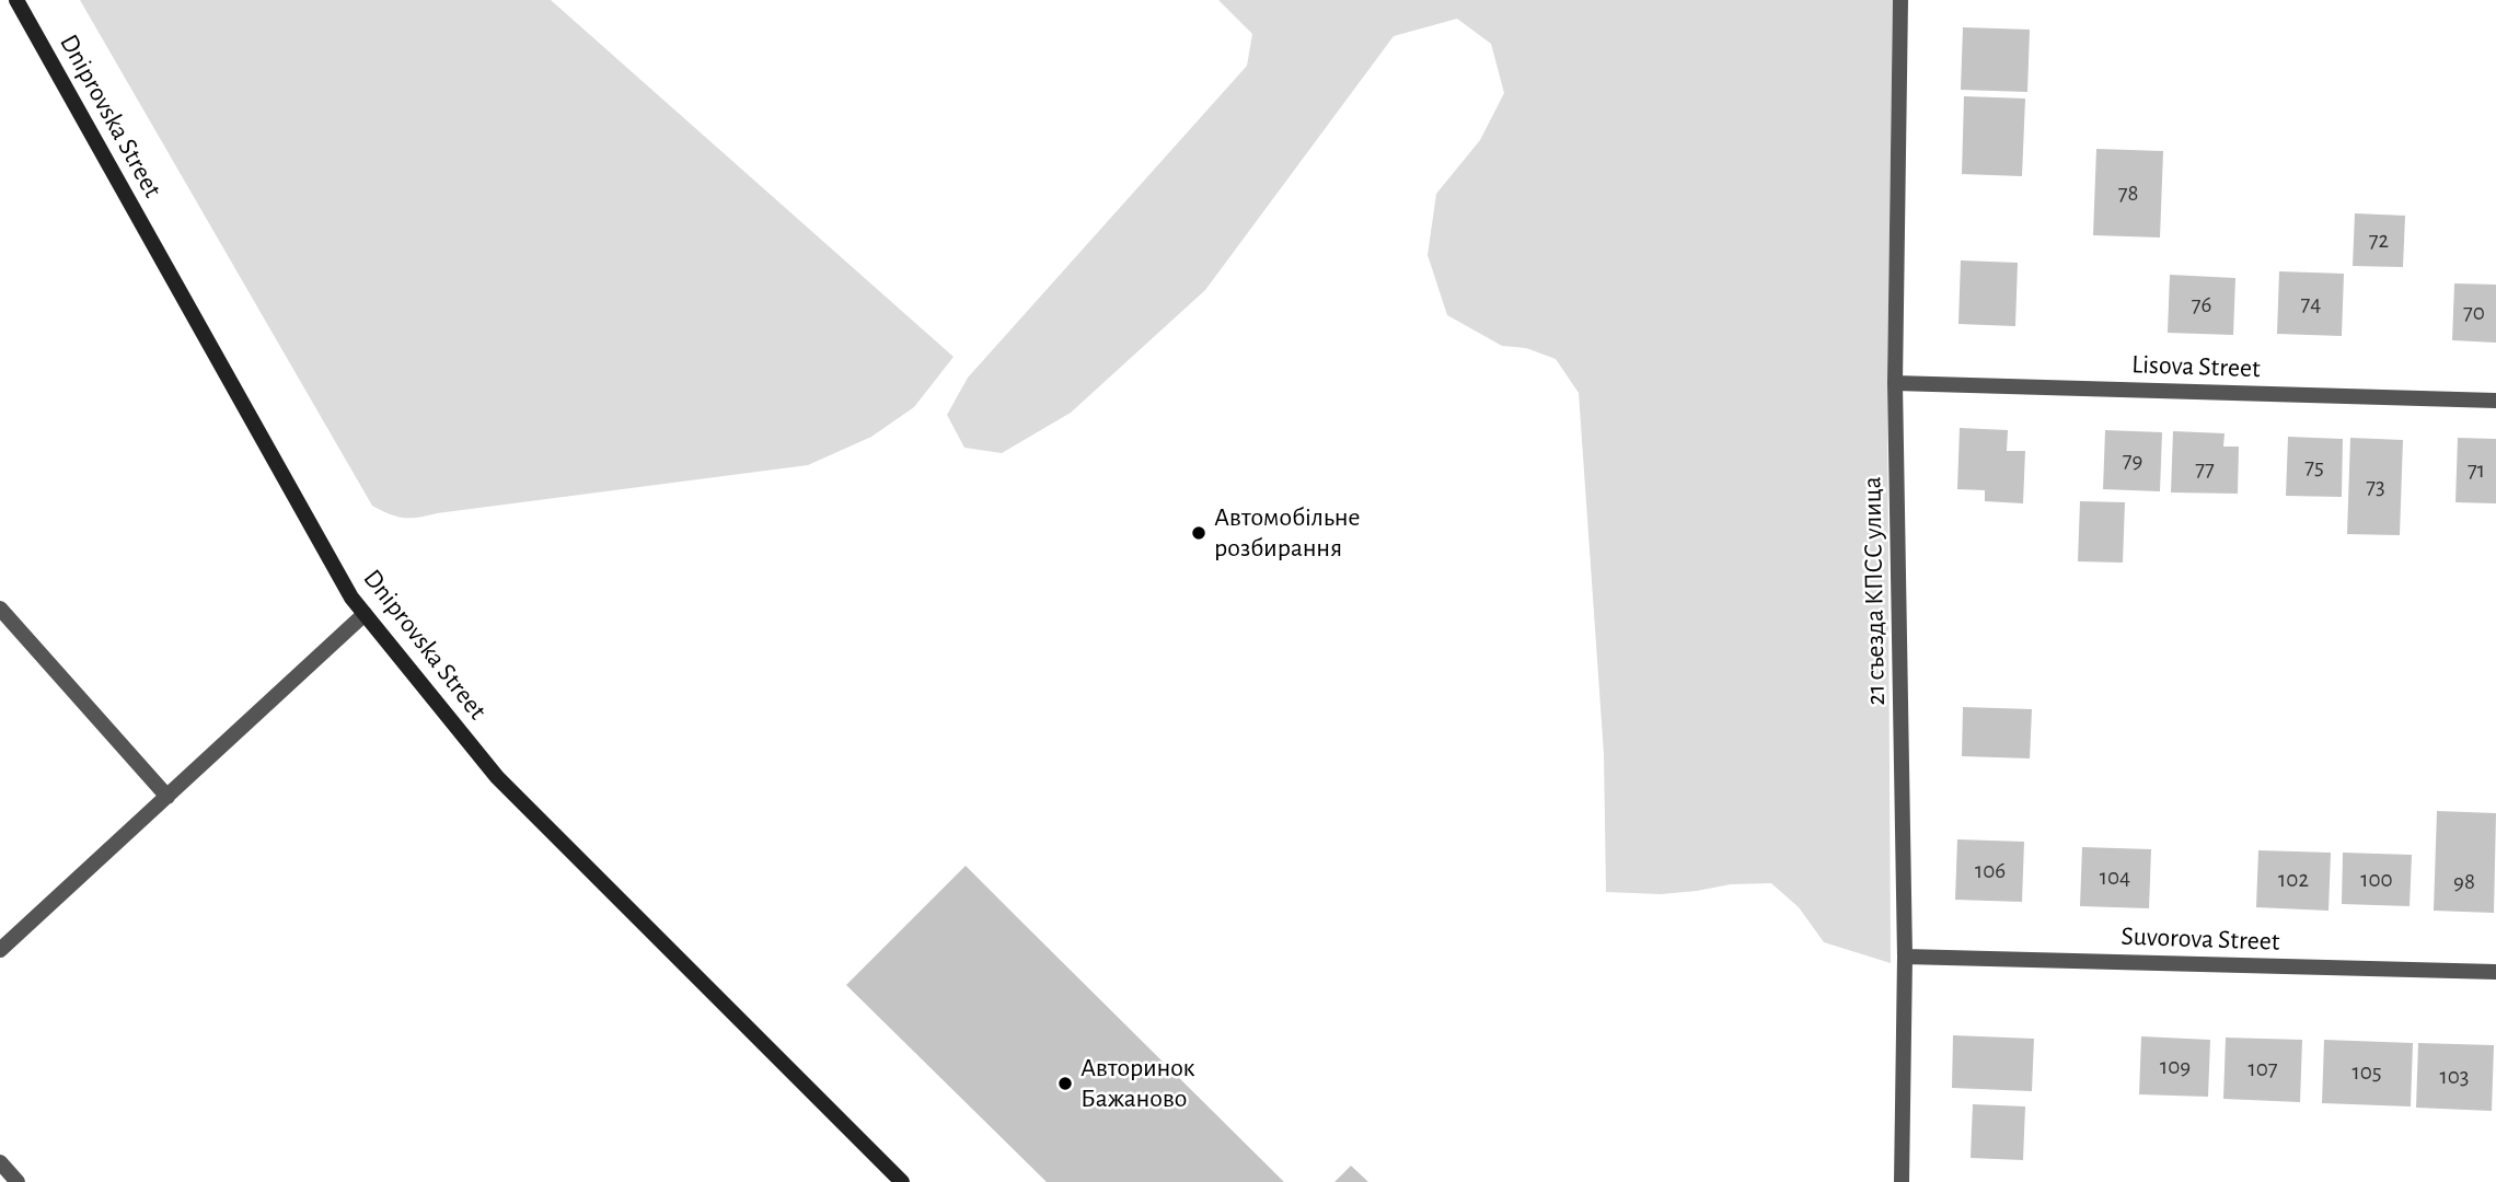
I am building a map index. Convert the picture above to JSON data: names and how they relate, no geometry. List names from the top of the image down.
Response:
{
  "streets": {
    "street": [
      "Dniprovska Street",
      "Lisova Street",
      "21 съезда КПСС улица",
      "Suvorova Street"
    ]
  },
  "crossings": [
    ["Lisova Street", "21 съезда КПСС улица"],
    ["21 съезда КПСС улица", "Suvorova Street"]
  ],
  "places": ["Автомобільне розбирання", "Авторинок Бажаново"],
  "house_numbers": [
    "78",
    "72",
    "74",
    "76",
    "70",
    "79",
    "75",
    "77",
    "71",
    "73",
    "106",
    "104",
    "102",
    "100",
    "98",
    "109",
    "107",
    "105",
    "103"
  ]
}
